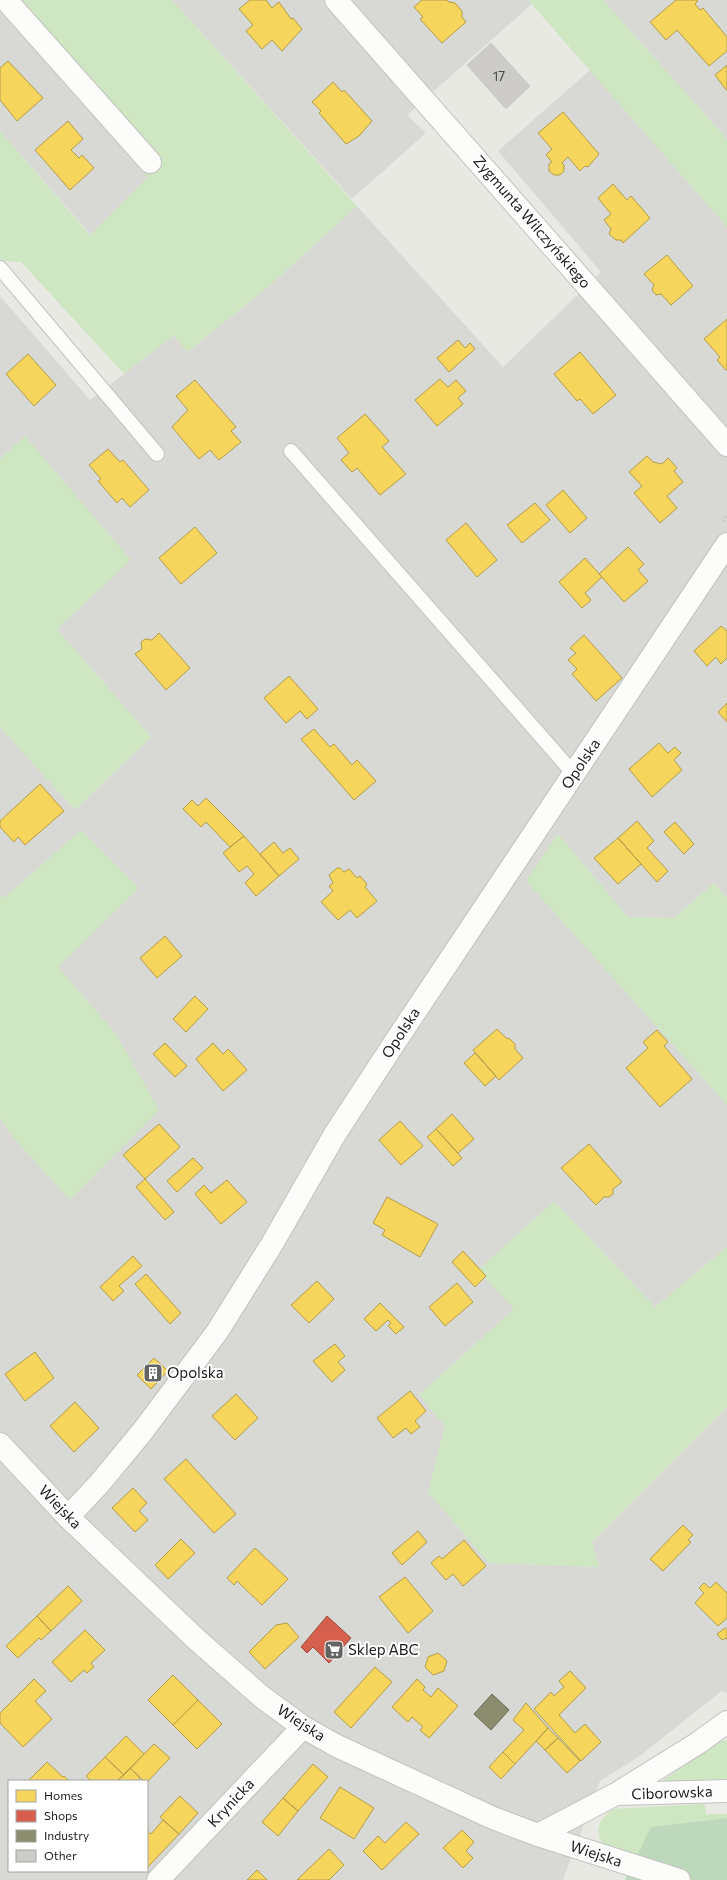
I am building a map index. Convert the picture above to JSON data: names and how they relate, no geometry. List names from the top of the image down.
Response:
{
  "streets": {
    "street": [
      "Zygmunta Wilczyńskiego",
      "Opolska",
      "Wiejska",
      "Ciborowska",
      "Krynicka"
    ]
  },
  "crossings": [
    ["Opolska", "Wiejska"],
    ["Wiejska", "Krynicka"]
  ],
  "places": {
    "building": ["Opolska"],
    "supermarket": ["Sklep ABC"]
  },
  "house_numbers": ["17"],
  "legend": [
    "Homes",
    "Shops",
    "Industry",
    "Other"
  ]
}
